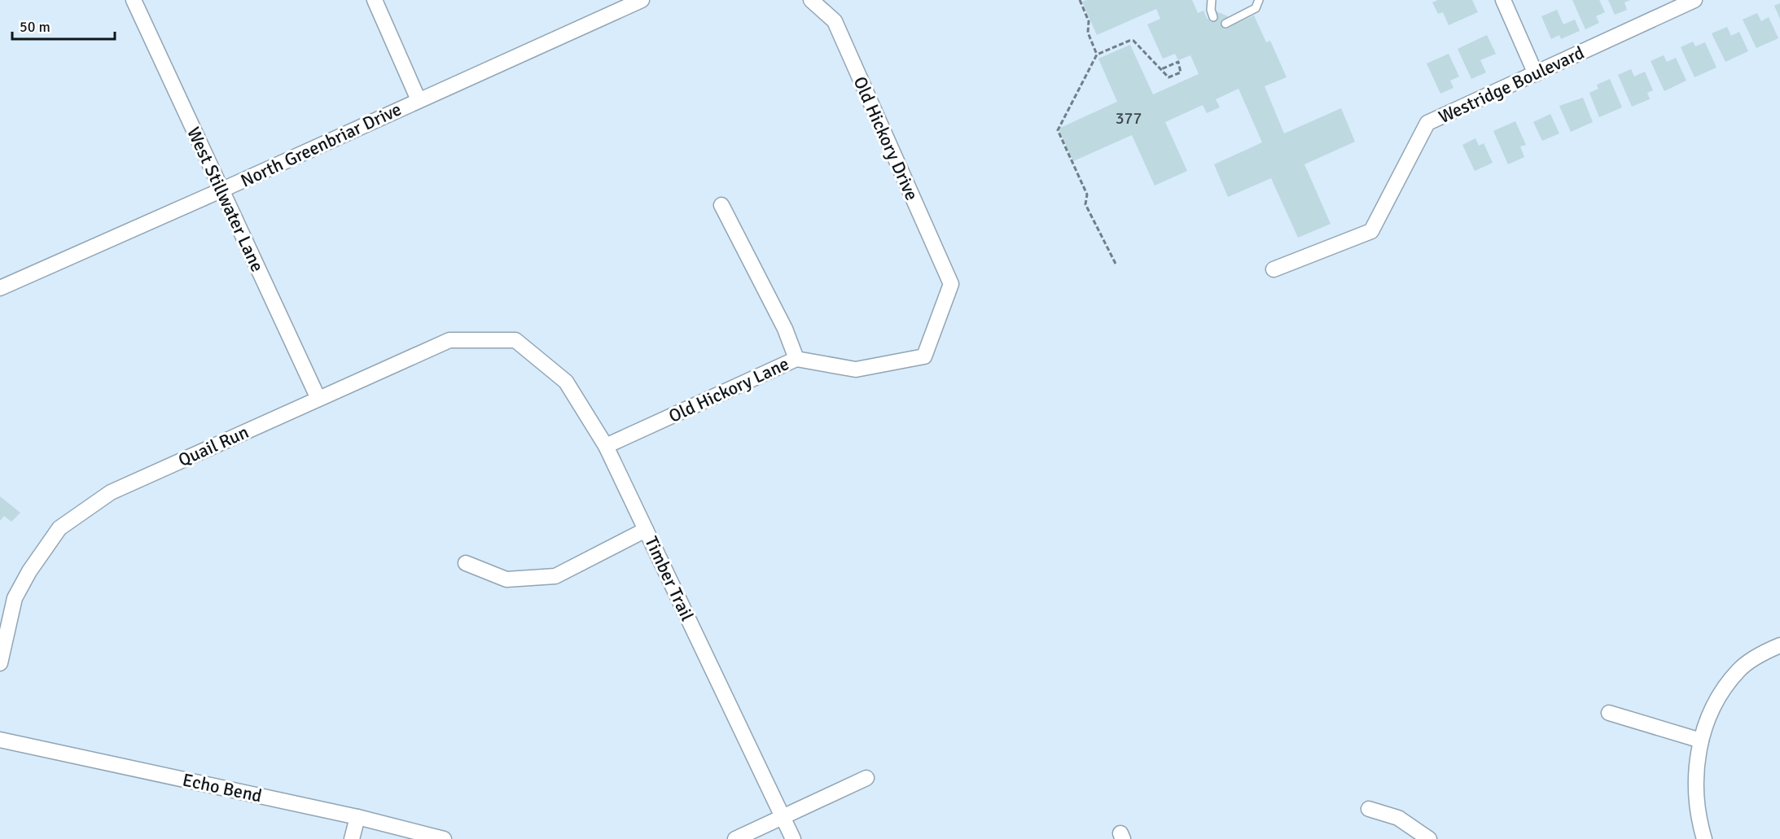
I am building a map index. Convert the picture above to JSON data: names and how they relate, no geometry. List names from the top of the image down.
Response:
{
  "streets": {
    "street": [
      "Westridge Boulevard",
      "Old Hickory Drive",
      "North Greenbriar Drive",
      "West Stillwater Lane",
      "Old Hickory Lane",
      "Quail Run",
      "Timber Trail",
      "Echo Bend"
    ]
  },
  "crossings": [
    ["Old Hickory Drive", "Old Hickory Lane"],
    ["North Greenbriar Drive", "West Stillwater Lane"],
    ["West Stillwater Lane", "Quail Run"],
    ["Old Hickory Lane", "Timber Trail"],
    ["Quail Run", "Timber Trail"]
  ],
  "house_numbers": ["377"],
  "scale_bar": "50 m"
}
